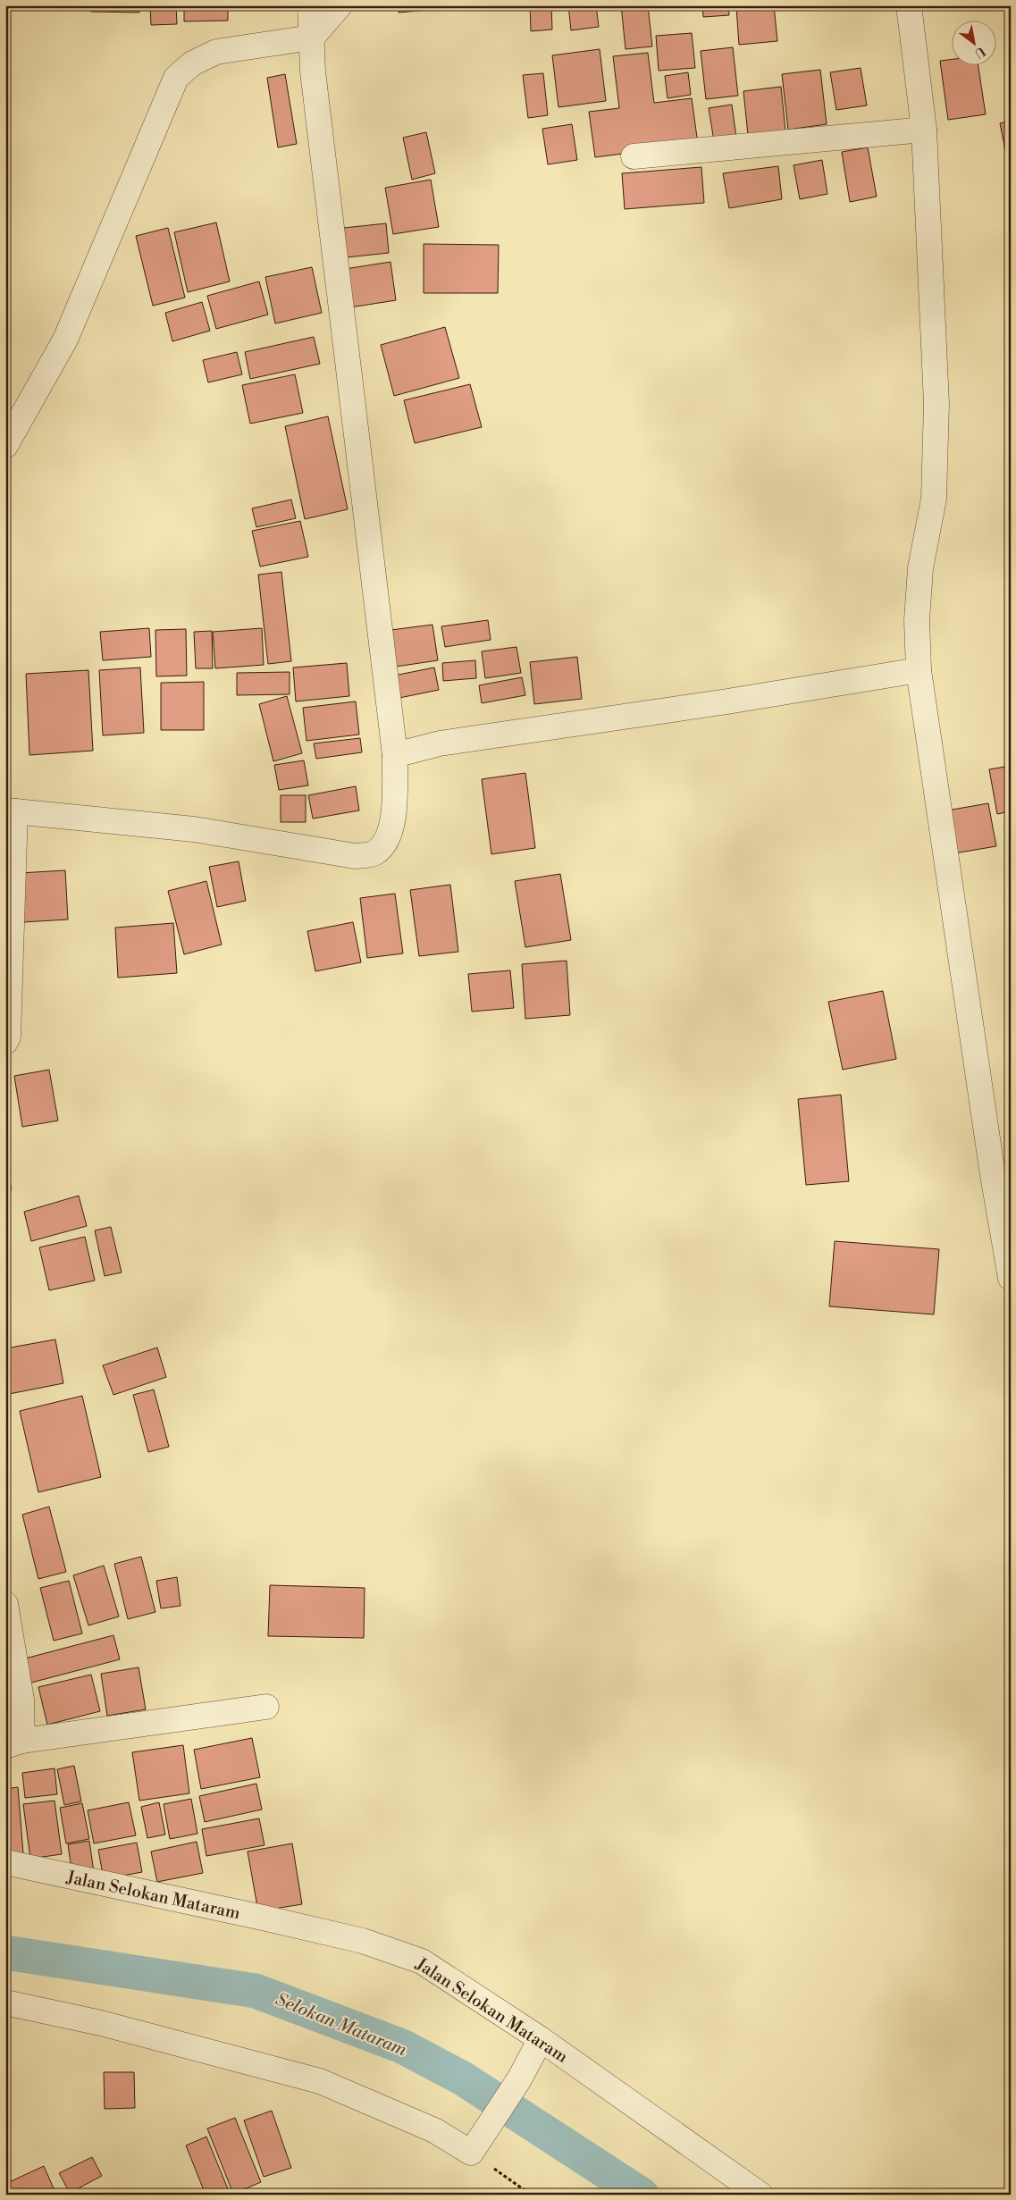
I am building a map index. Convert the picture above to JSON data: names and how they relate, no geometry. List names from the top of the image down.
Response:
{
  "streets": {
    "street": ["Jalan Selokan Mataram"]
  },
  "water": ["Selokan Mataram"],
  "north": "bottom right"
}
